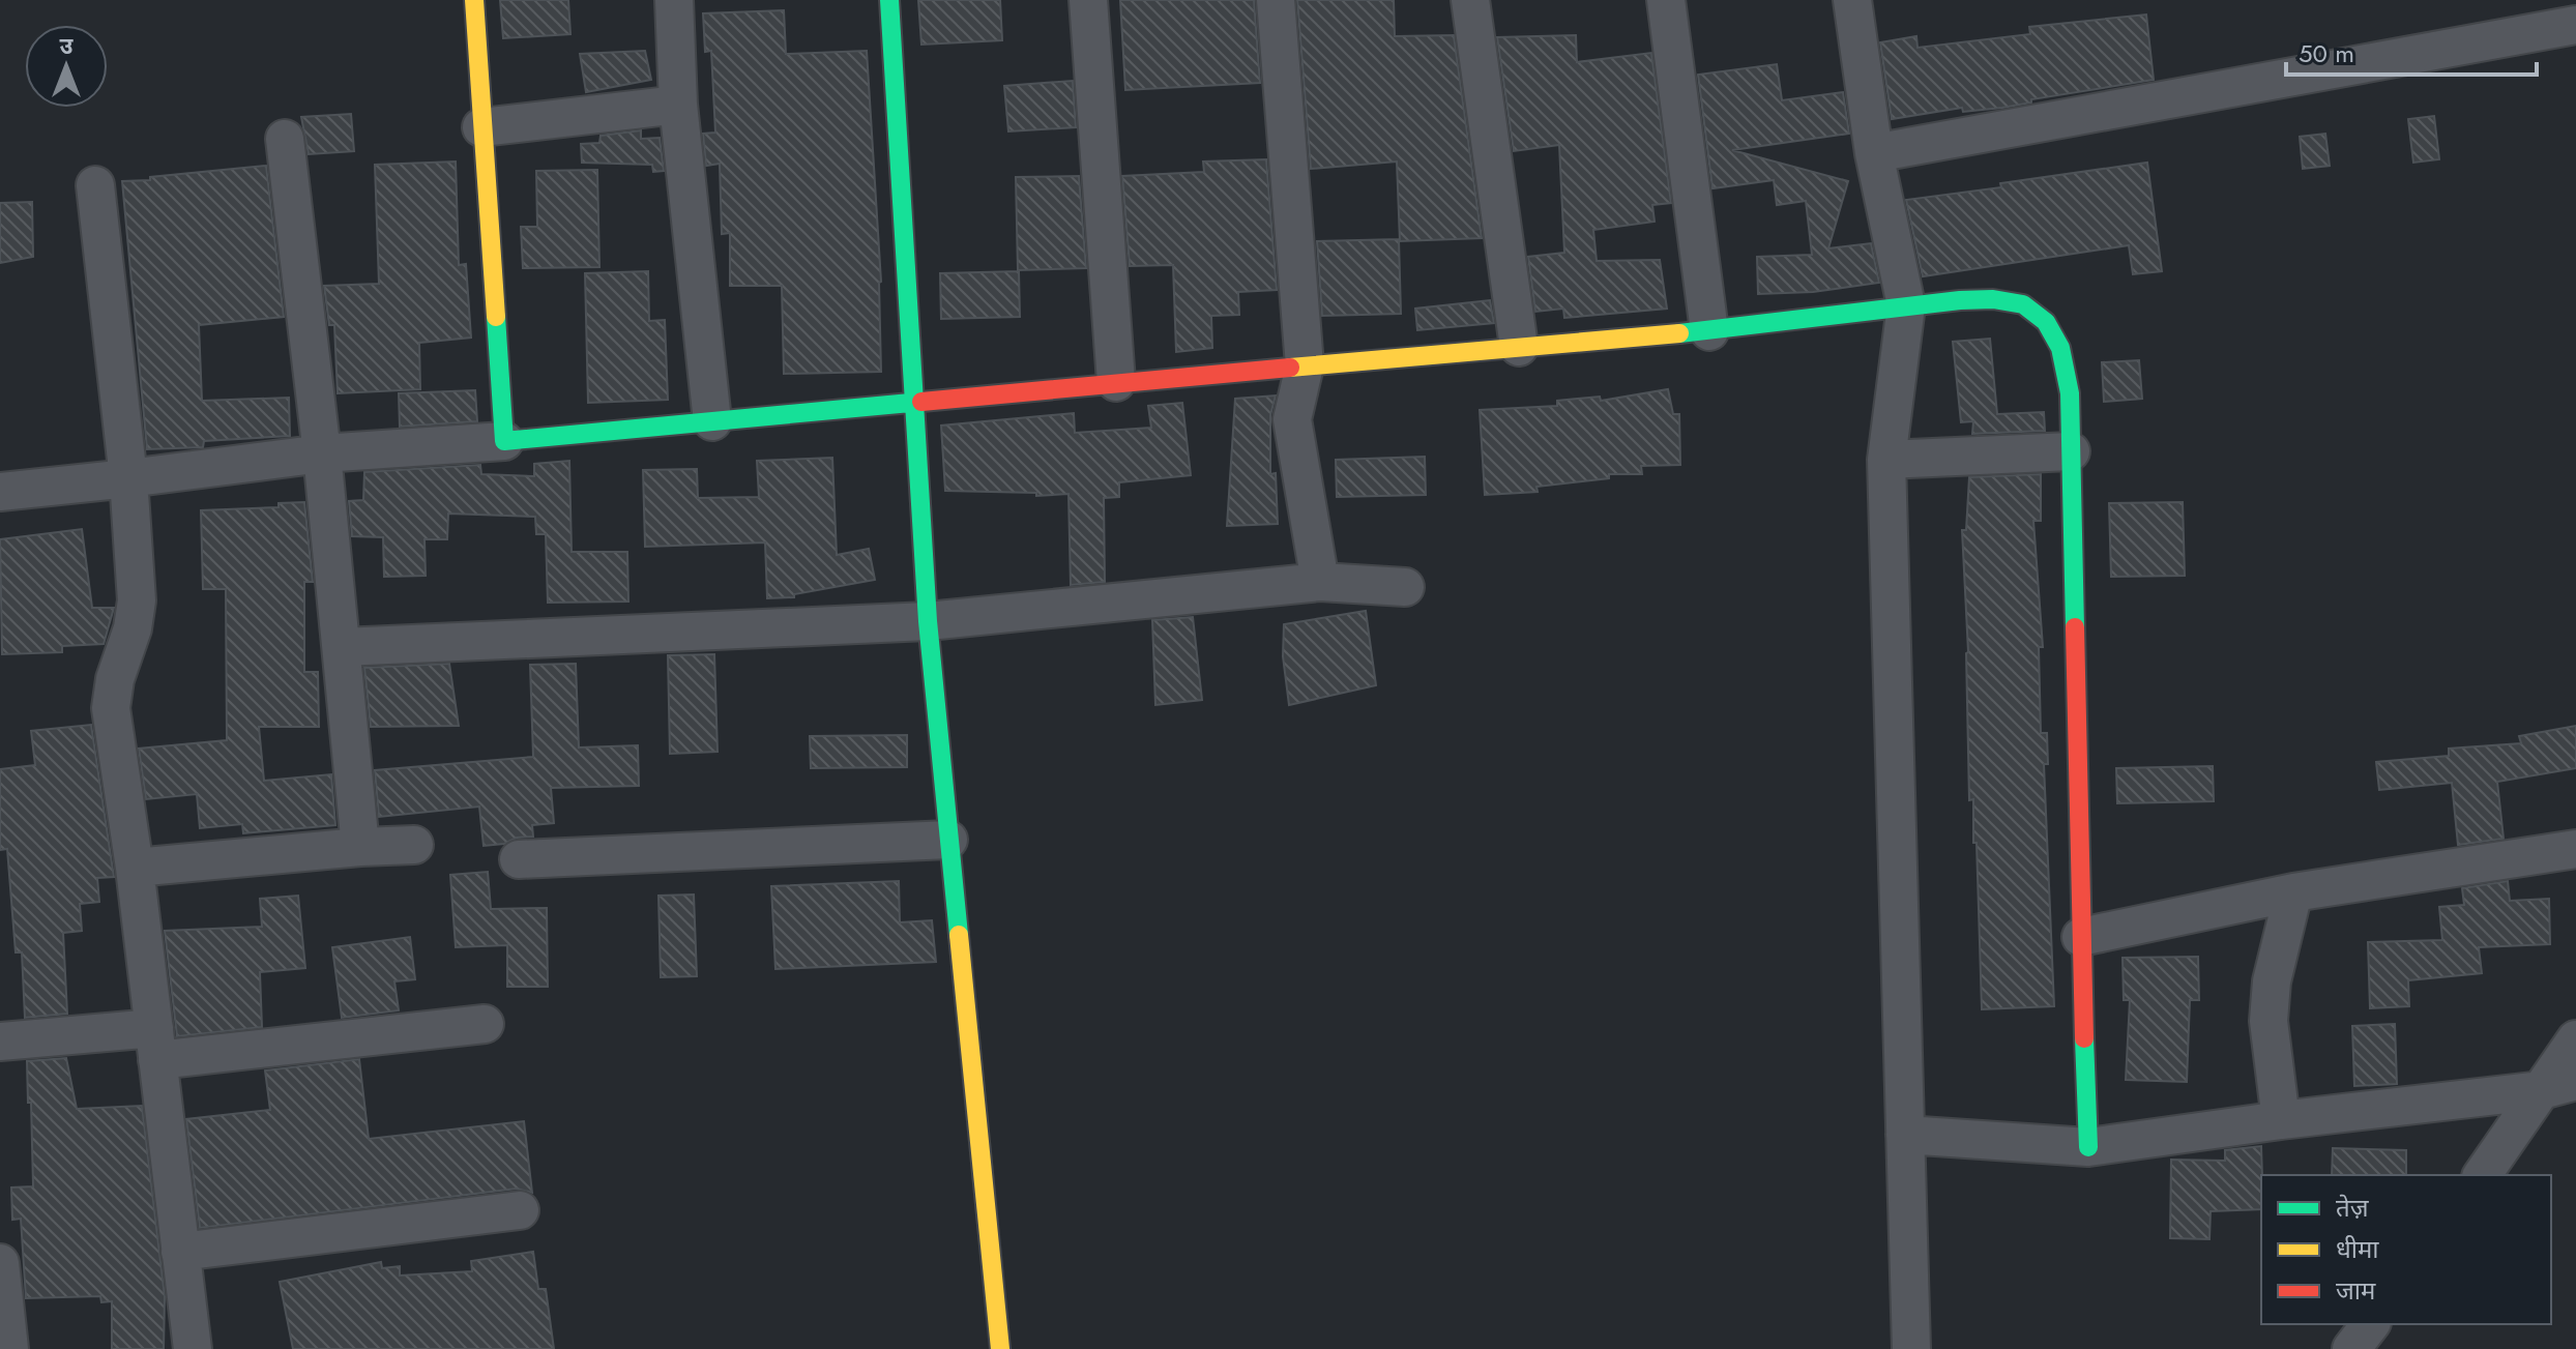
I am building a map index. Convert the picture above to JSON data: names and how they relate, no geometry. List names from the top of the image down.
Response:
{
  "legend": ["तेज़", "धीमा", "जाम"],
  "scale_bar": "50 m",
  "north": "top"
}
